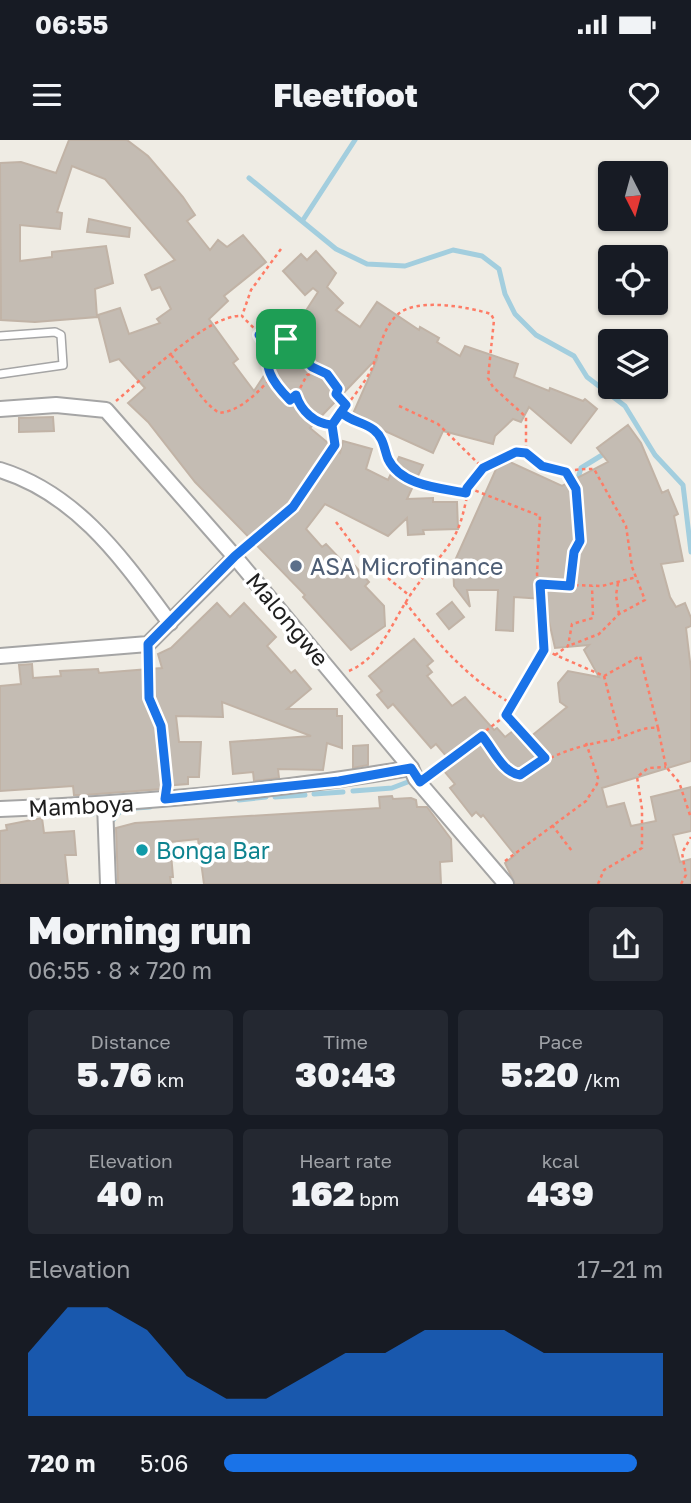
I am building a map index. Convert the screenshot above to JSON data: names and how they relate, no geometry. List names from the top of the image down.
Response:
{
  "streets": {
    "street": ["Malongwe", "Mamboya"]
  },
  "crossings": [
    ["Malongwe", "Mamboya"]
  ],
  "places": ["ASA Microfinance", "Bonga Bar"],
  "north": "bottom",
  "page": {
    "status": "06:55",
    "header": "Fleetfoot",
    "heading": ["Morning run", "06:55 · 8 × 720 m"],
    "stats": [
      ["Distance", "5.76 km"],
      ["Time", "30:43"],
      ["Pace", "5:20 /km"],
      ["Elevation", "40 m"],
      ["Heart rate", "162 bpm"],
      ["kcal", "439"]
    ],
    "chart": ["Elevation", "17–21 m"],
    "list": [
      {
        "name": "720 m",
        "note": "5:06"
      }
    ]
  }
}
